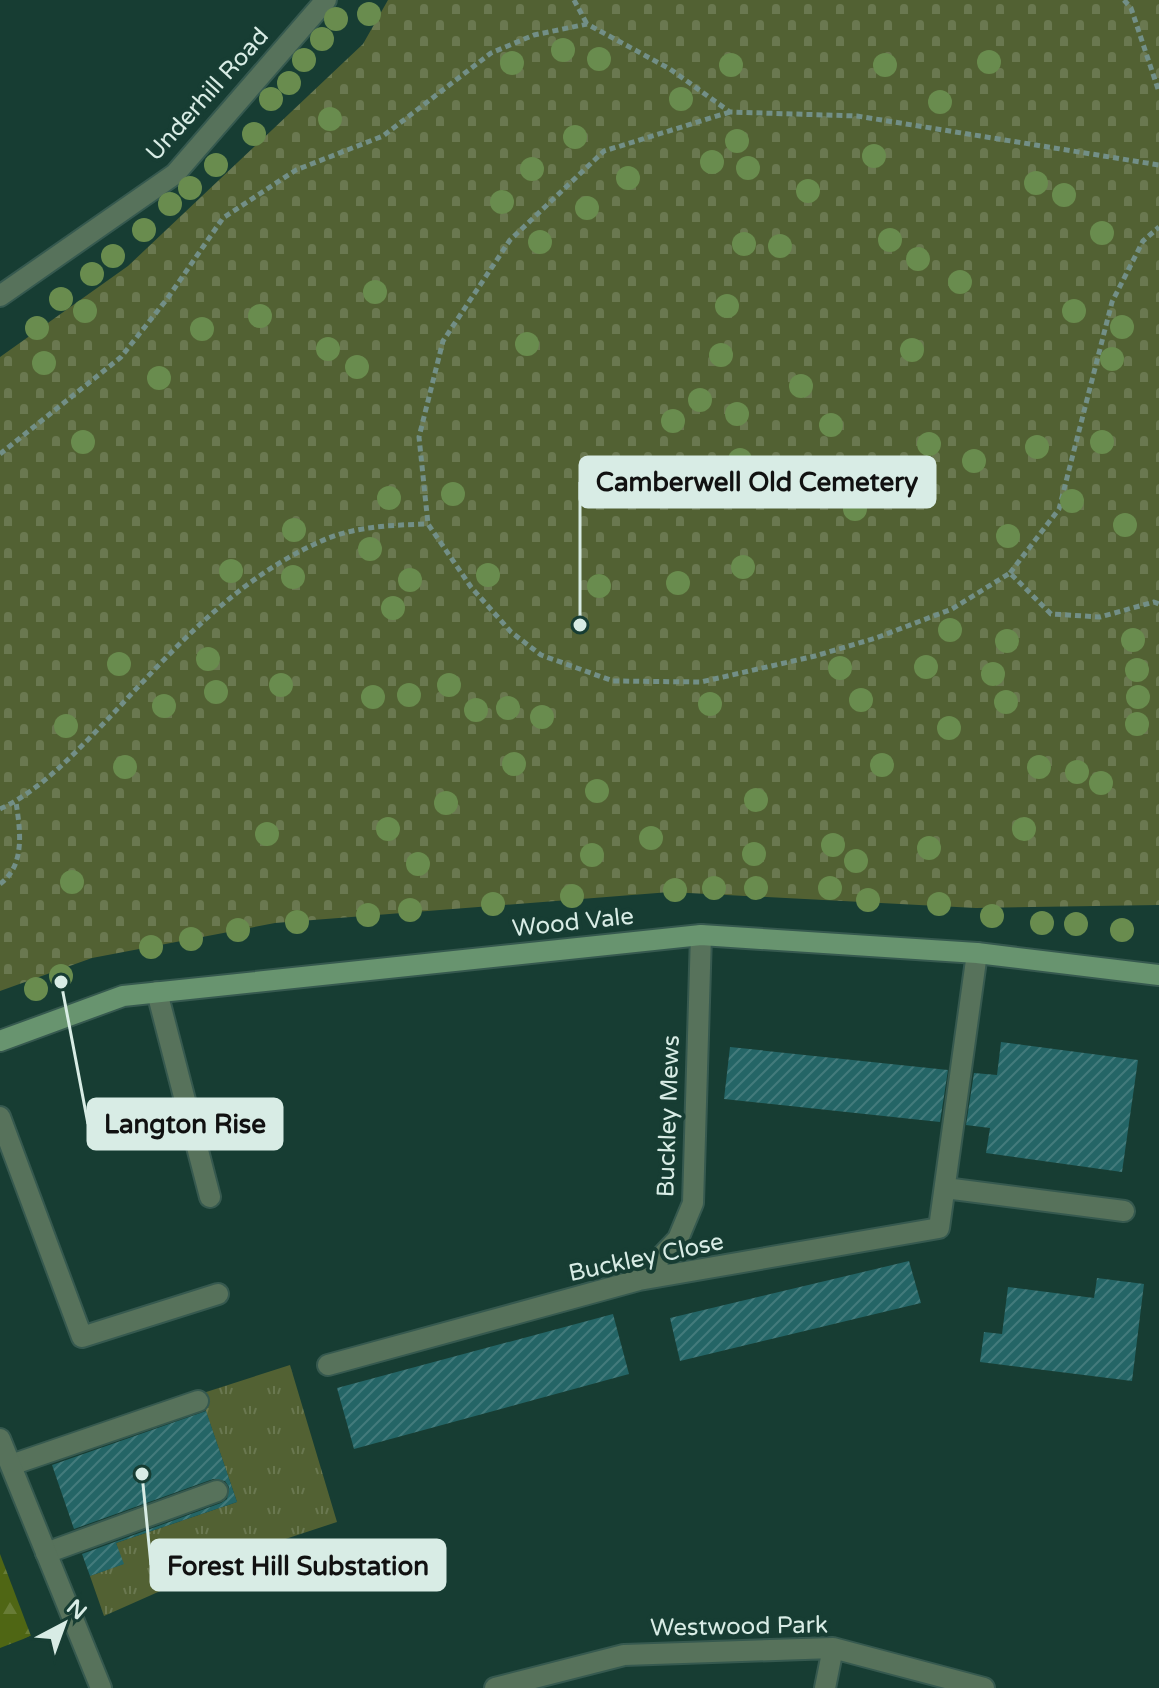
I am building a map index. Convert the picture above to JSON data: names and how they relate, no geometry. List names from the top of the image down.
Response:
{
  "streets": {
    "street": [
      "Underhill Road",
      "Wood Vale",
      "Buckley Mews",
      "Buckley Close",
      "Westwood Park"
    ]
  },
  "crossings": [
    ["Wood Vale", "Buckley Mews"],
    ["Wood Vale", "Buckley Close"],
    ["Buckley Mews", "Buckley Close"]
  ],
  "places": ["Camberwell Old Cemetery", "Langton Rise", "Forest Hill Substation"],
  "north": "top right"
}
